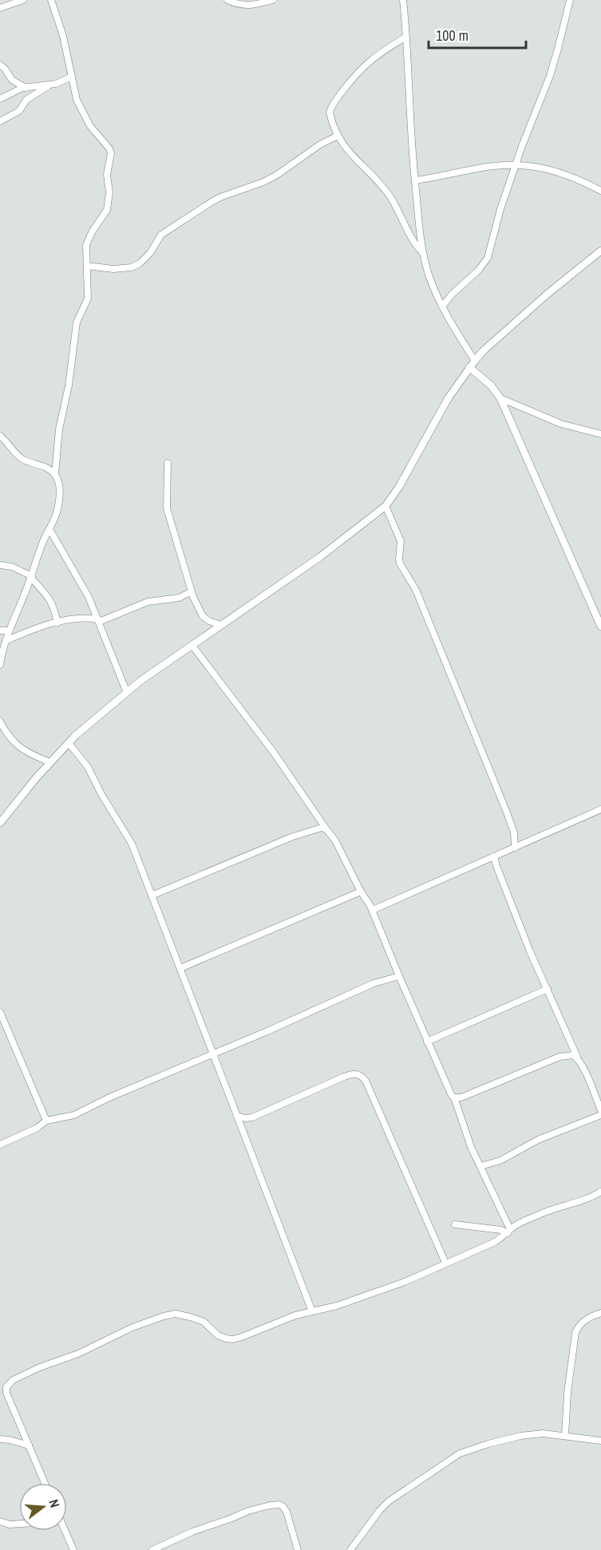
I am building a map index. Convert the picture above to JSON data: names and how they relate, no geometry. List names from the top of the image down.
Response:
{
  "scale_bar": "100 m",
  "north": "right"
}
